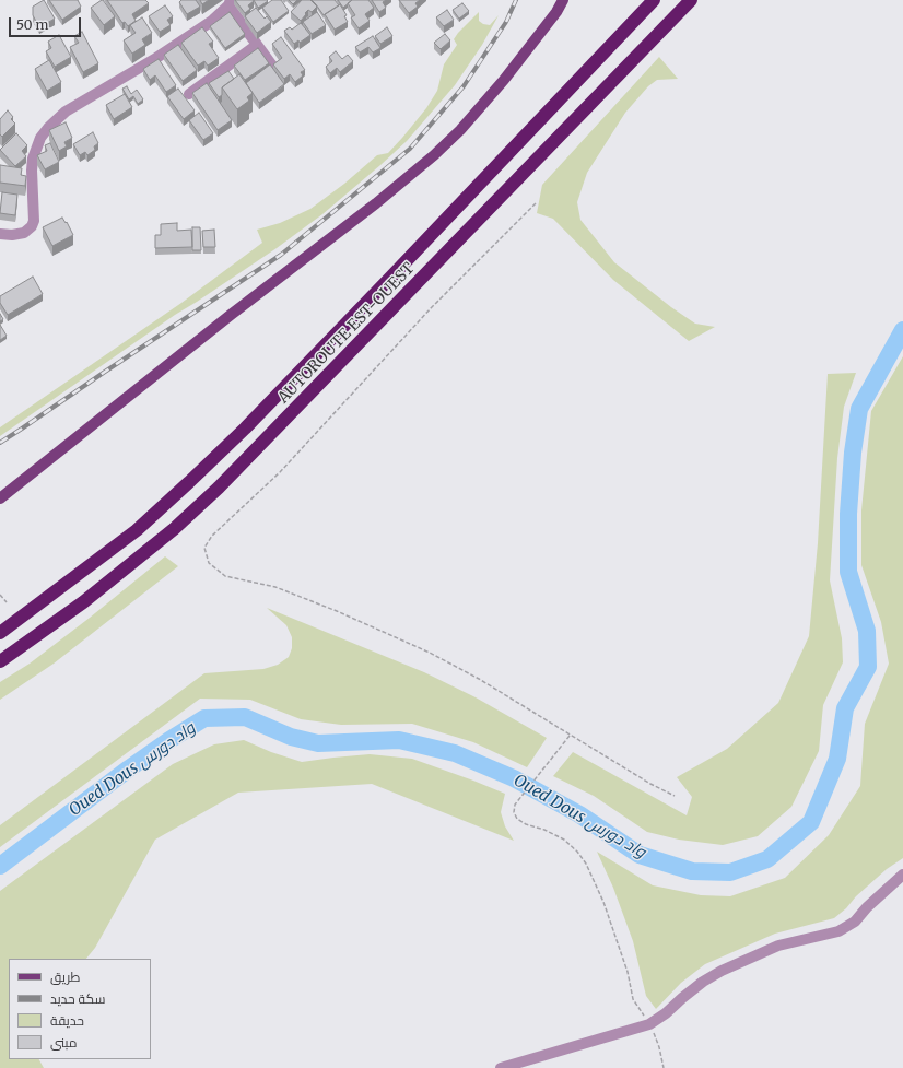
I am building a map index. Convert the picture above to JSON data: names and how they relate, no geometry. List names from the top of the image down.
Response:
{
  "streets": {
    "highway": ["AUTOROUTE EST-OUEST"]
  },
  "water": ["Oued Dous واد دورس"],
  "legend": [
    "طريق",
    "سكة حديد",
    "حديقة",
    "مبنى"
  ],
  "scale_bar": "50 m"
}
